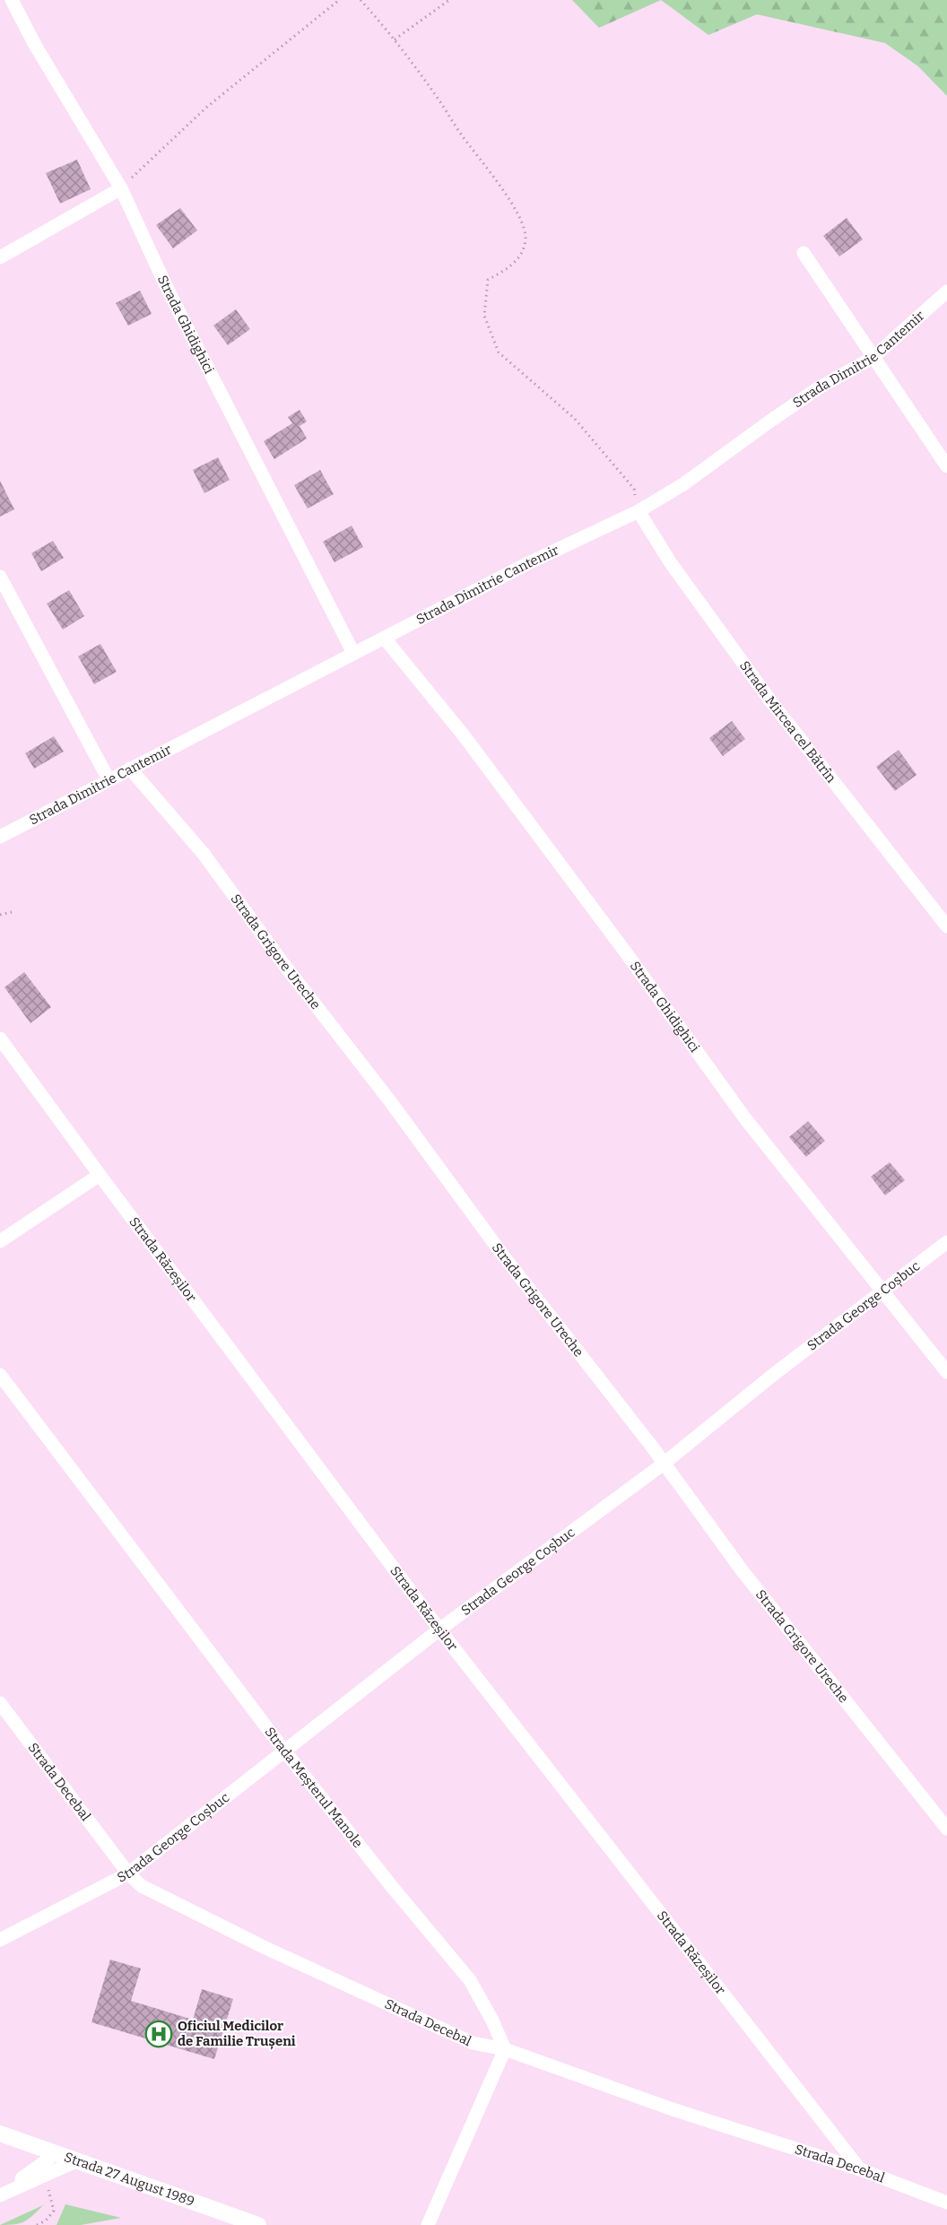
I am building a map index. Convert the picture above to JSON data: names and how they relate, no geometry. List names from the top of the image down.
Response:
{
  "streets": {
    "street": [
      "Strada Ghidighici",
      "Strada Dimitrie Cantemir",
      "Strada Mircea cel Bătrîn",
      "Strada Grigore Ureche",
      "Strada Răzeșilor",
      "Strada George Coșbuc",
      "Strada Decebal",
      "Strada Meșterul Manole",
      "Strada 27 August 1989"
    ]
  },
  "crossings": [
    ["Strada Ghidighici", "Strada Dimitrie Cantemir"],
    ["Strada Ghidighici", "Strada George Coșbuc"],
    ["Strada Dimitrie Cantemir", "Strada Mircea cel Bătrîn"],
    ["Strada Dimitrie Cantemir", "Strada Grigore Ureche"],
    ["Strada Grigore Ureche", "Strada George Coșbuc"],
    ["Strada Răzeșilor", "Strada George Coșbuc"],
    ["Strada Răzeșilor", "Strada Decebal"],
    ["Strada George Coșbuc", "Strada Decebal"],
    ["Strada George Coșbuc", "Strada Meșterul Manole"],
    ["Strada Decebal", "Strada Meșterul Manole"]
  ],
  "places": {
    "hospital": ["Oficiul Medicilor de Familie Trușeni"]
  }
}
